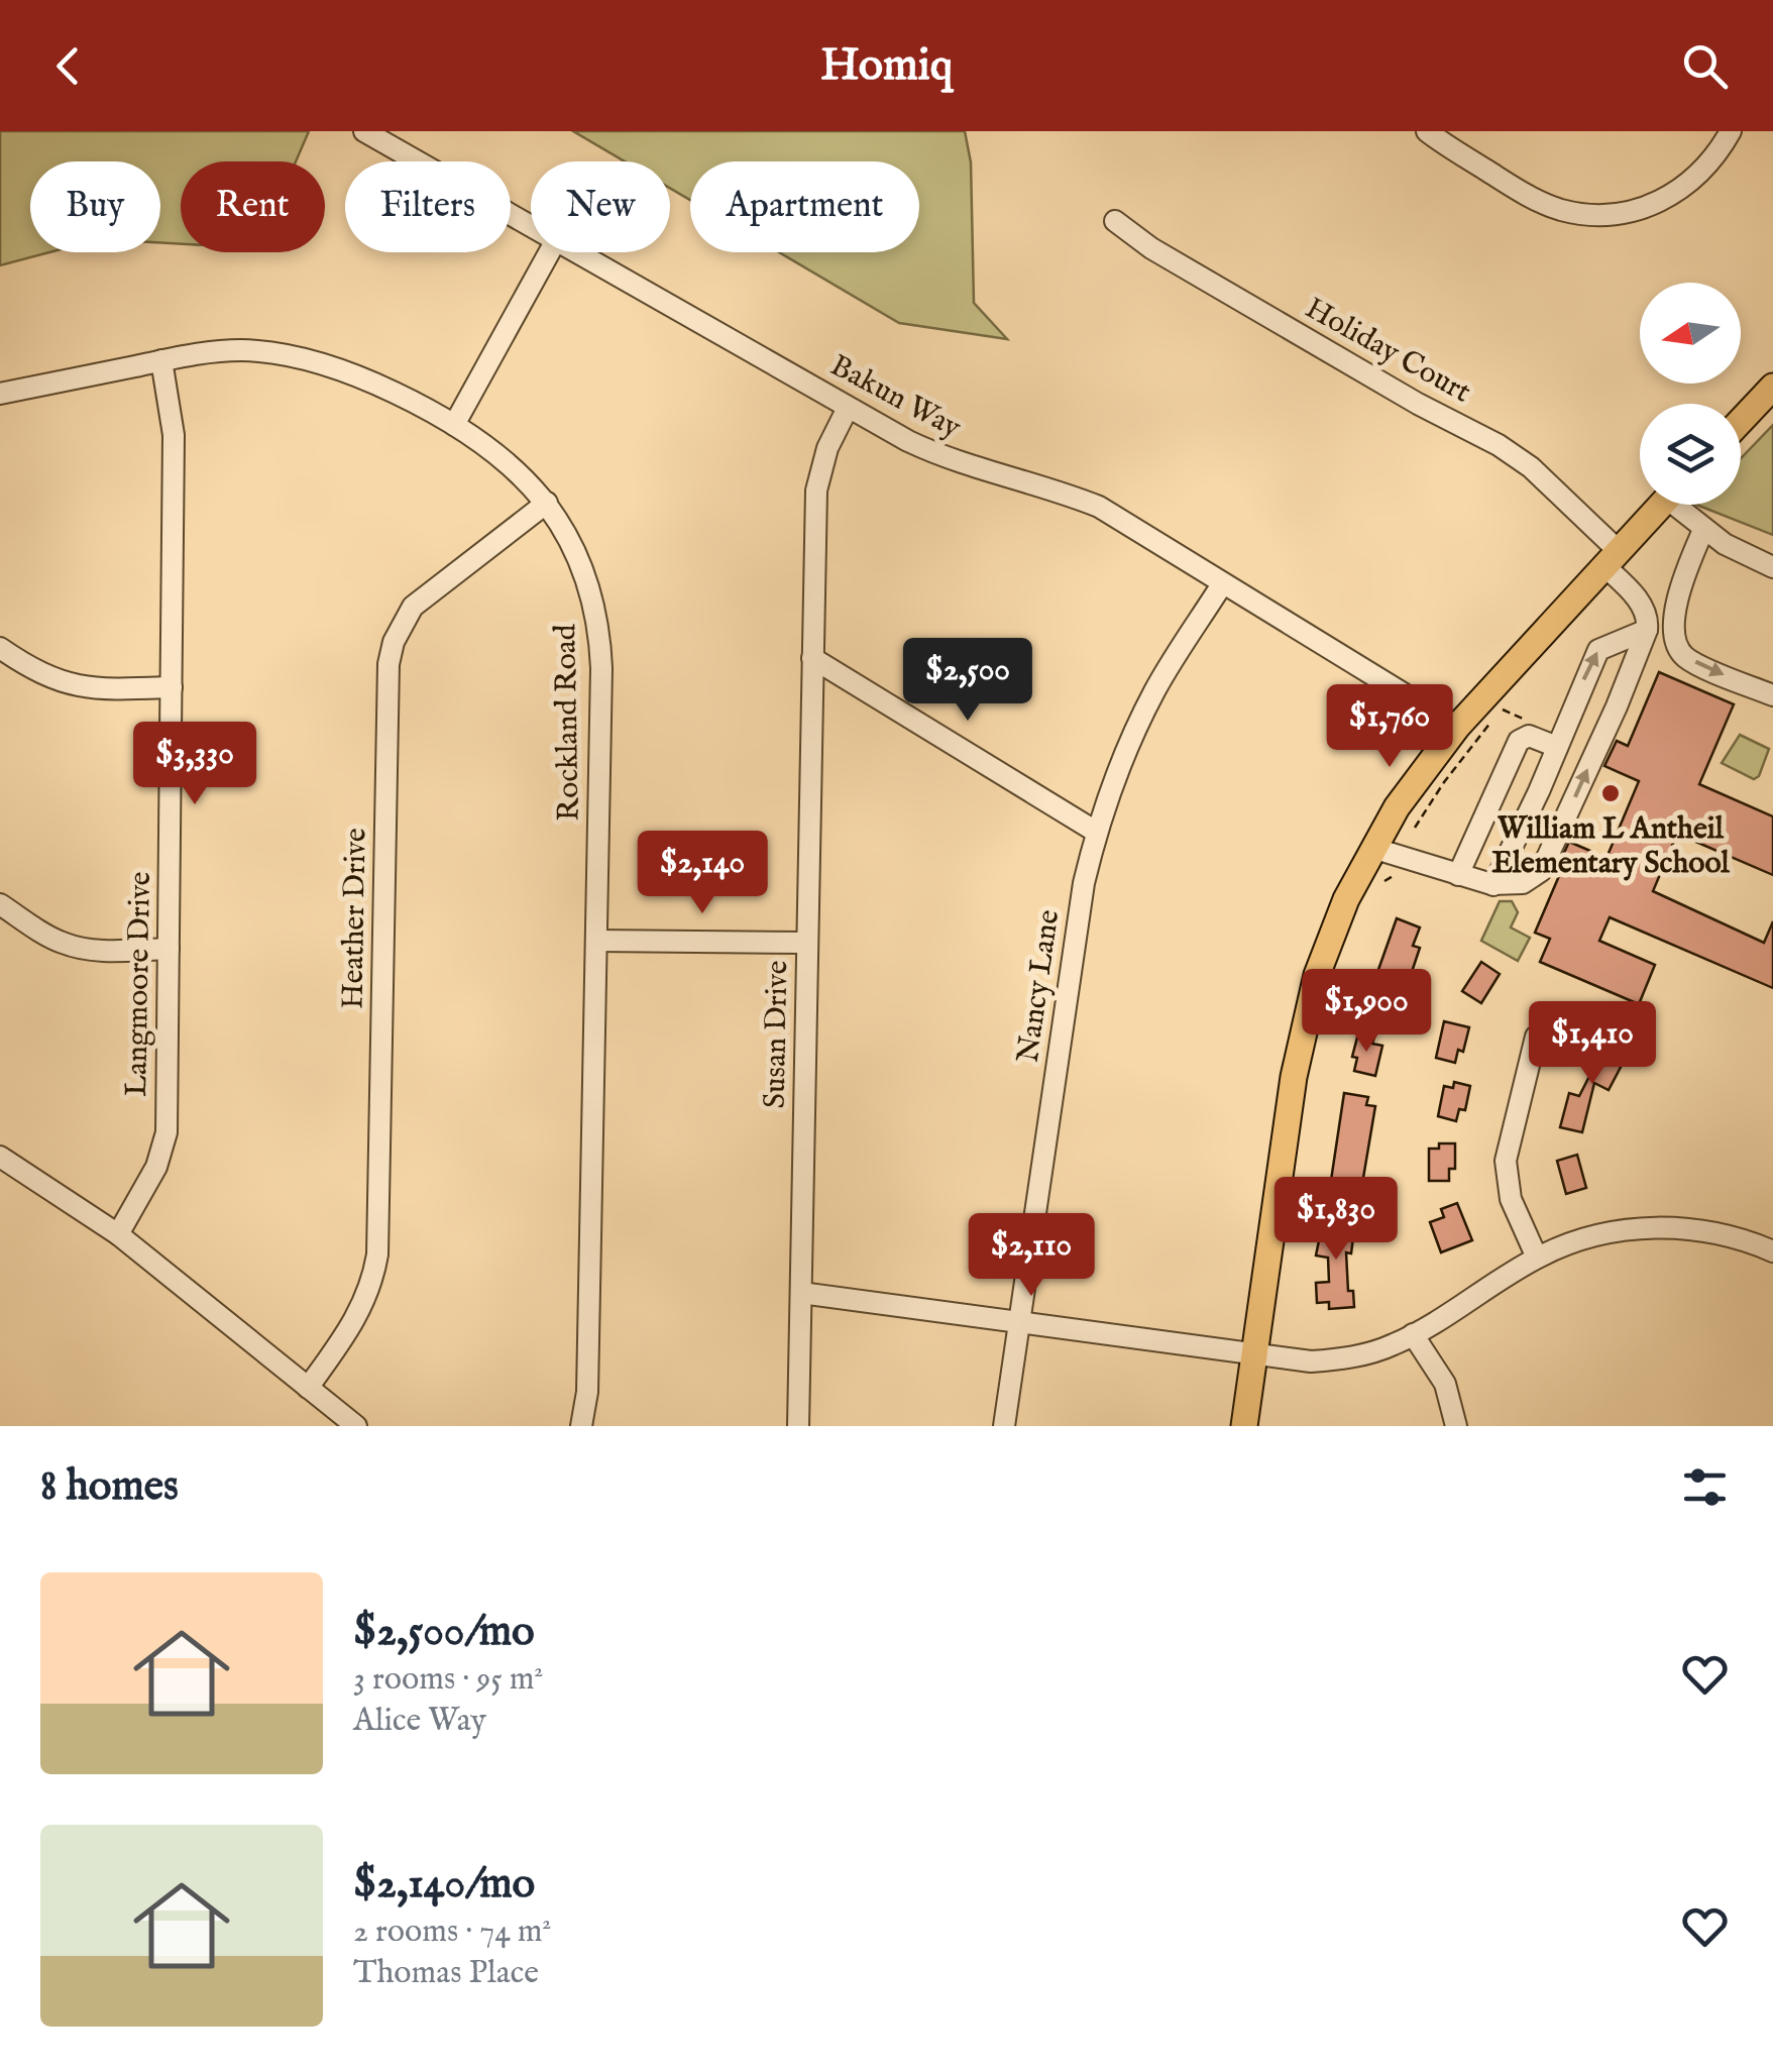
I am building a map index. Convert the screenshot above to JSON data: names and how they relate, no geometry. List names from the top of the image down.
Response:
{
  "streets": {
    "street": [
      "Holiday Court",
      "Bakun Way",
      "Rockland Road",
      "Heather Drive",
      "Langmoore Drive",
      "Nancy Lane",
      "Susan Drive"
    ]
  },
  "crossings": [
    ["Bakun Way", "Nancy Lane"],
    ["Bakun Way", "Susan Drive"],
    ["Rockland Road", "Heather Drive"],
    ["Rockland Road", "Langmoore Drive"]
  ],
  "places": ["William L Antheil Elementary School"],
  "north": "left",
  "page": {
    "header": "Homiq",
    "chip": [
      "Buy",
      "Rent",
      "Filters",
      "New",
      "Apartment"
    ],
    "price": [
      "$2,500",
      "$1,760",
      "$3,330",
      "$2,140",
      "$1,900",
      "$1,410",
      "$1,830",
      "$2,110"
    ],
    "heading": "8 homes",
    "list": [
      {
        "name": "$2,500/mo",
        "note": "3 rooms · 95 m² · Alice Way"
      },
      {
        "name": "$2,140/mo",
        "note": "2 rooms · 74 m² · Thomas Place"
      }
    ]
  }
}
